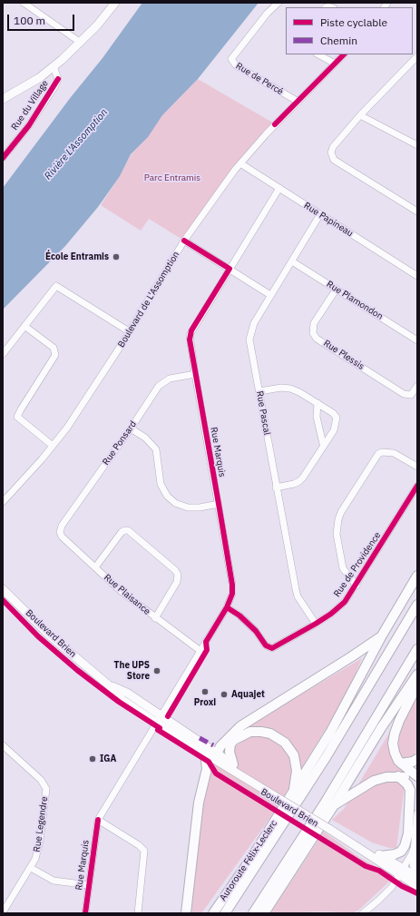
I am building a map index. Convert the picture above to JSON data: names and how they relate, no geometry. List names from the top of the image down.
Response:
{
  "streets": {
    "highway": ["Autoroute Félix-Leclerc"],
    "main road": ["Boulevard Brien"],
    "street": [
      "Rue de Percé",
      "Rue du Village",
      "Rue Papineau",
      "Boulevard de L'Assomption",
      "Rue Plamondon",
      "Rue Plessis",
      "Rue Pascal",
      "Rue Ponsard",
      "Rue Marquis",
      "Rue de Providence",
      "Rue Plaisance",
      "Rue Legendre"
    ]
  },
  "crossings": [
    ["Rue de Percé", "Boulevard de L'Assomption"],
    ["Rue Papineau", "Boulevard de L'Assomption"],
    ["Rue Papineau", "Rue Pascal"],
    ["Rue Papineau", "Rue Marquis"],
    ["Rue Plamondon", "Rue Plessis"],
    ["Rue Plamondon", "Rue Pascal"],
    ["Rue Pascal", "Rue de Providence"],
    ["Rue Ponsard", "Rue Marquis"],
    ["Rue Ponsard", "Rue Plaisance"],
    ["Rue Marquis", "Rue de Providence"],
    ["Rue Marquis", "Rue Plaisance"],
    ["Rue Marquis", "Boulevard Brien"]
  ],
  "water": ["Rivière L'Assomption"],
  "parks": ["Parc Entramis"],
  "places": [
    "École Entramis",
    "The UPS Store",
    "Proxi",
    "Aquajet",
    "IGA"
  ],
  "legend": ["Piste cyclable", "Chemin"],
  "scale_bar": "100 m"
}
